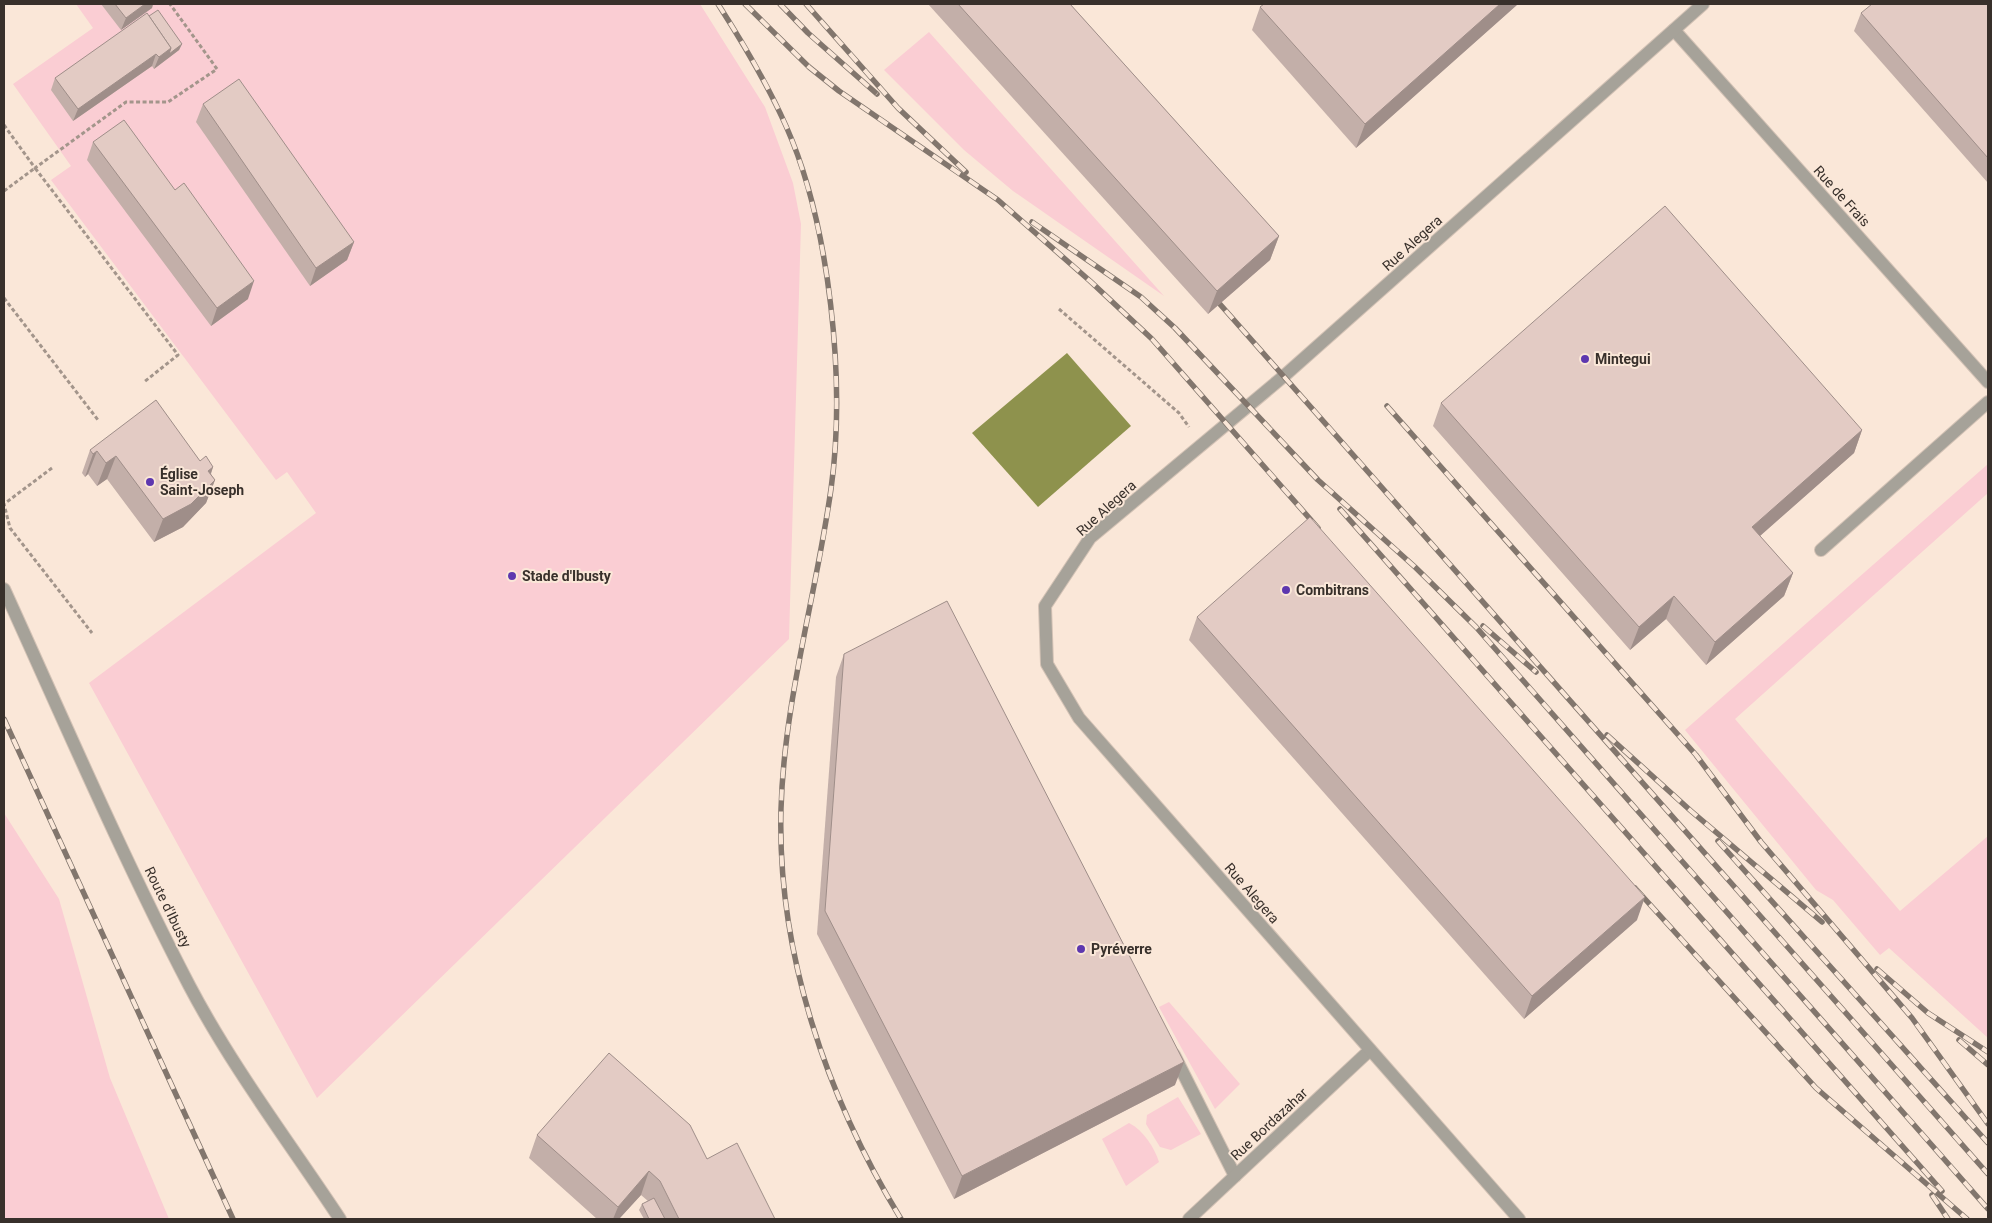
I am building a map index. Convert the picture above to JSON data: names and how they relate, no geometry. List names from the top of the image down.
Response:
{
  "streets": {
    "street": [
      "Rue de Frais",
      "Rue Alegera",
      "Route d'Ibusty",
      "Rue Bordazahar"
    ]
  },
  "crossings": [
    ["Rue de Frais", "Rue Alegera"],
    ["Rue Alegera", "Rue Bordazahar"]
  ],
  "places": [
    "Mintegui",
    "Église Saint-Joseph",
    "Stade d'Ibusty",
    "Combitrans",
    "Pyréverre"
  ]
}
